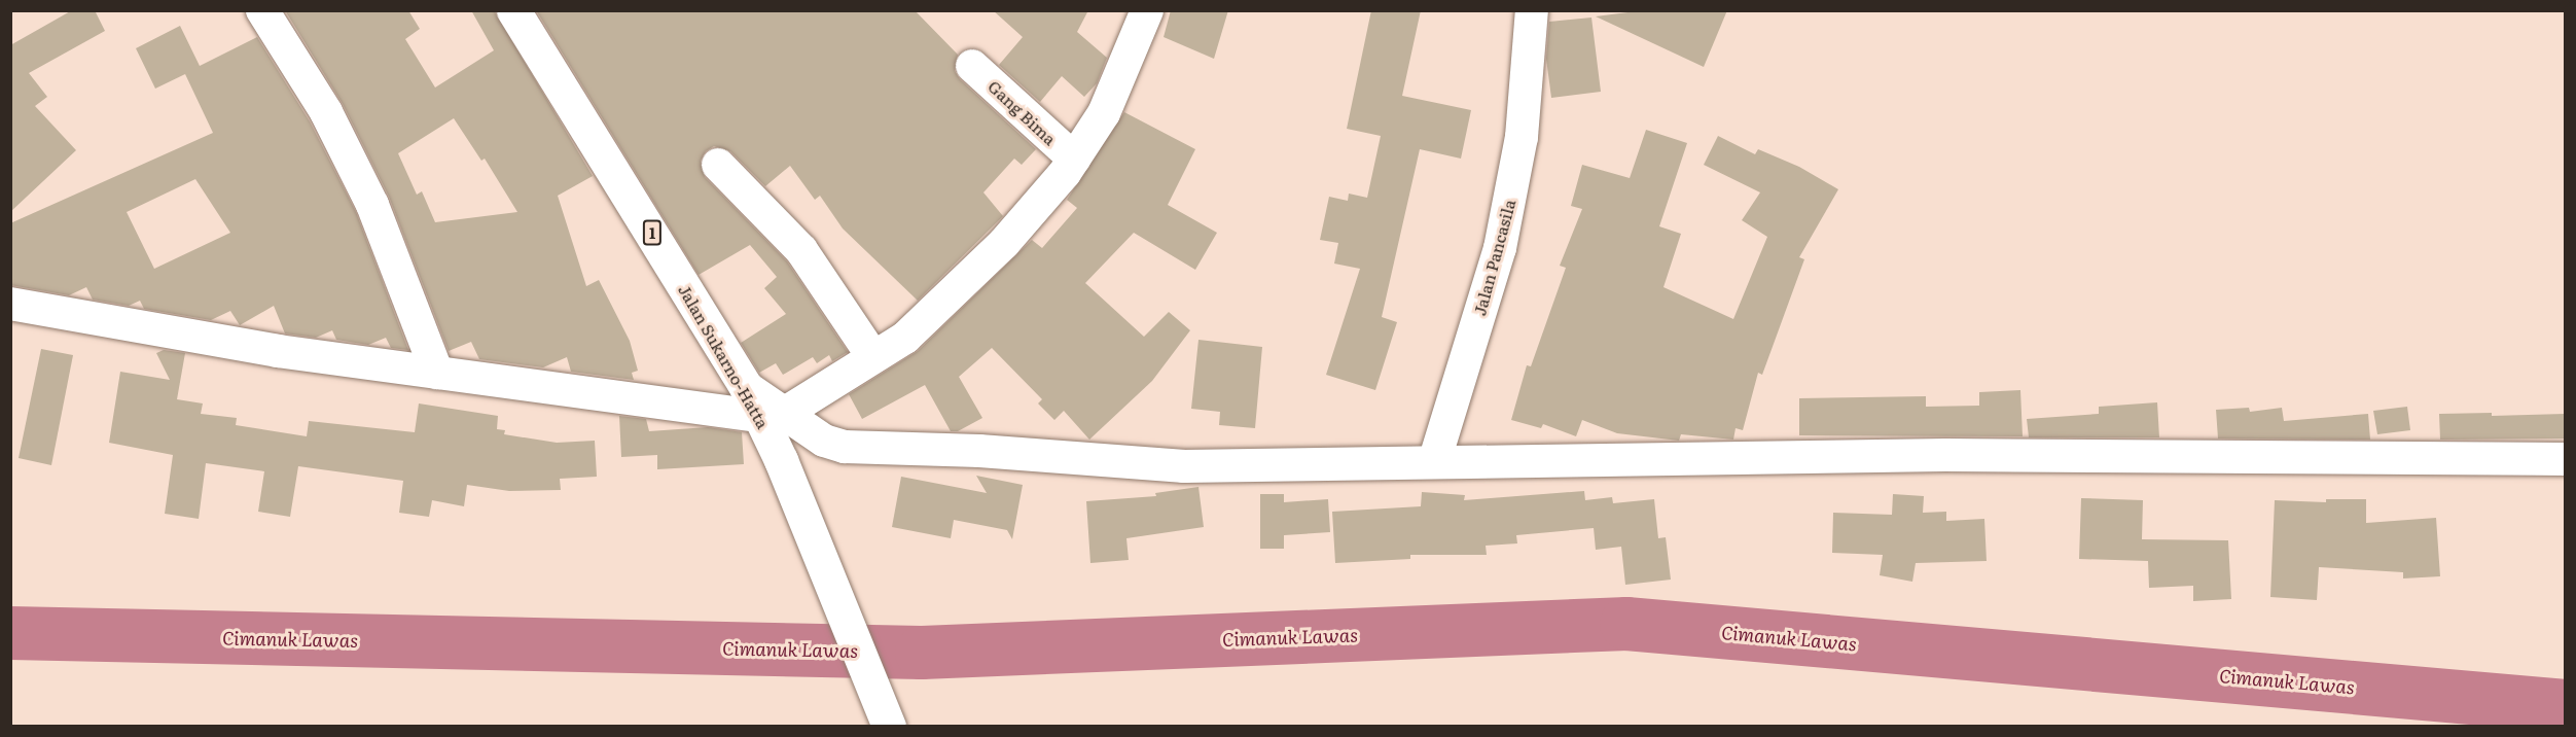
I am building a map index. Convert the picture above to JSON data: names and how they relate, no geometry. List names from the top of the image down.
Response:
{
  "streets": {
    "highway": ["1", "Jalan Sukarno-Hatta"],
    "street": ["Gang Bima", "Jalan Pancasila"]
  },
  "water": ["Cimanuk Lawas"]
}
